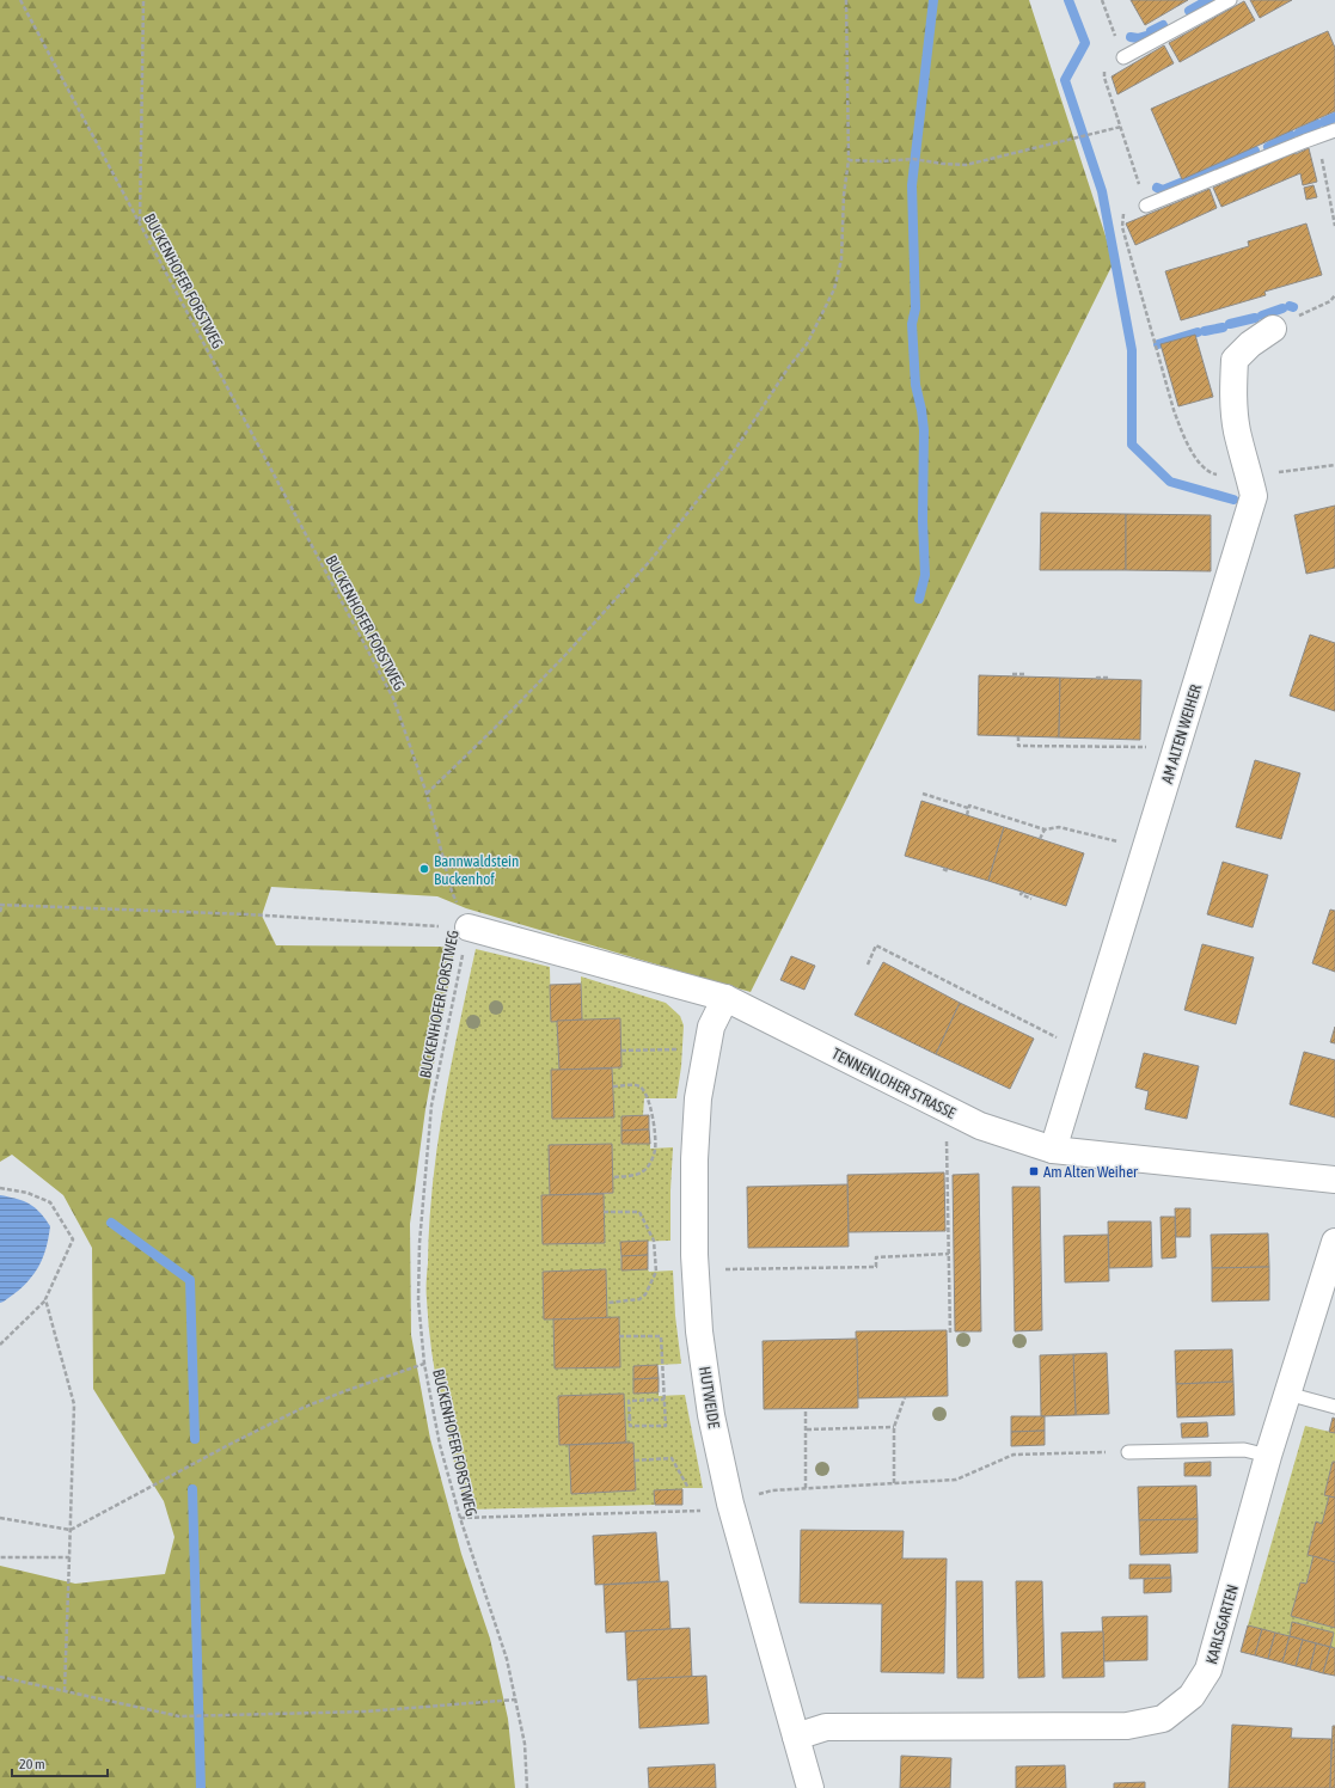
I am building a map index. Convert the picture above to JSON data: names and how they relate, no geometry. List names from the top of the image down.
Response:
{
  "streets": {
    "street": [
      "AM ALTEN WEIHER",
      "TENNENLOHER STRASSE",
      "HUTWEIDE",
      "KARLSGARTEN"
    ],
    "path": ["BUCKENHOFER FORSTWEG"]
  },
  "crossings": [
    ["BUCKENHOFER FORSTWEG", "TENNENLOHER STRASSE"],
    ["AM ALTEN WEIHER", "TENNENLOHER STRASSE"],
    ["TENNENLOHER STRASSE", "HUTWEIDE"],
    ["HUTWEIDE", "KARLSGARTEN"]
  ],
  "places": {
    "other": ["Bannwaldstein Buckenhof"],
    "transit": ["Am Alten Weiher"]
  },
  "scale_bar": "20 m"
}
